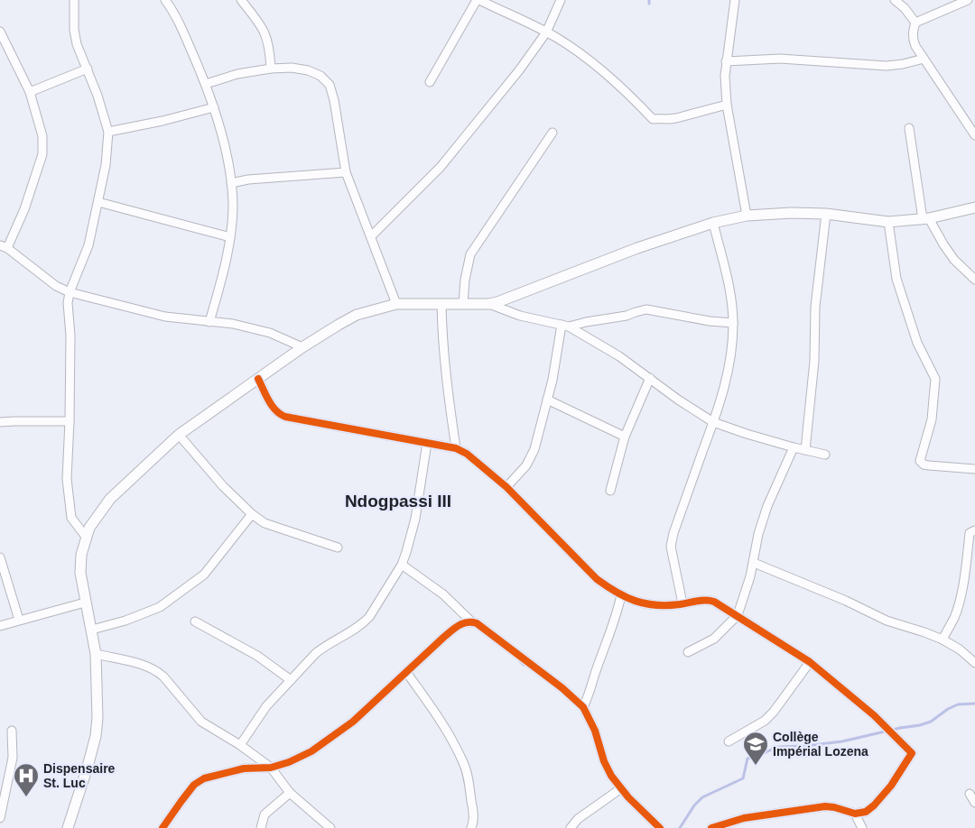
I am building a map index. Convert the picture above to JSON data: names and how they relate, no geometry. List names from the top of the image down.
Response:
{
  "districts": ["Ndogpassi III"],
  "places": {
    "school or university": ["Collège Impérial Lozena"],
    "hospital": ["Dispensaire St. Luc"]
  }
}
